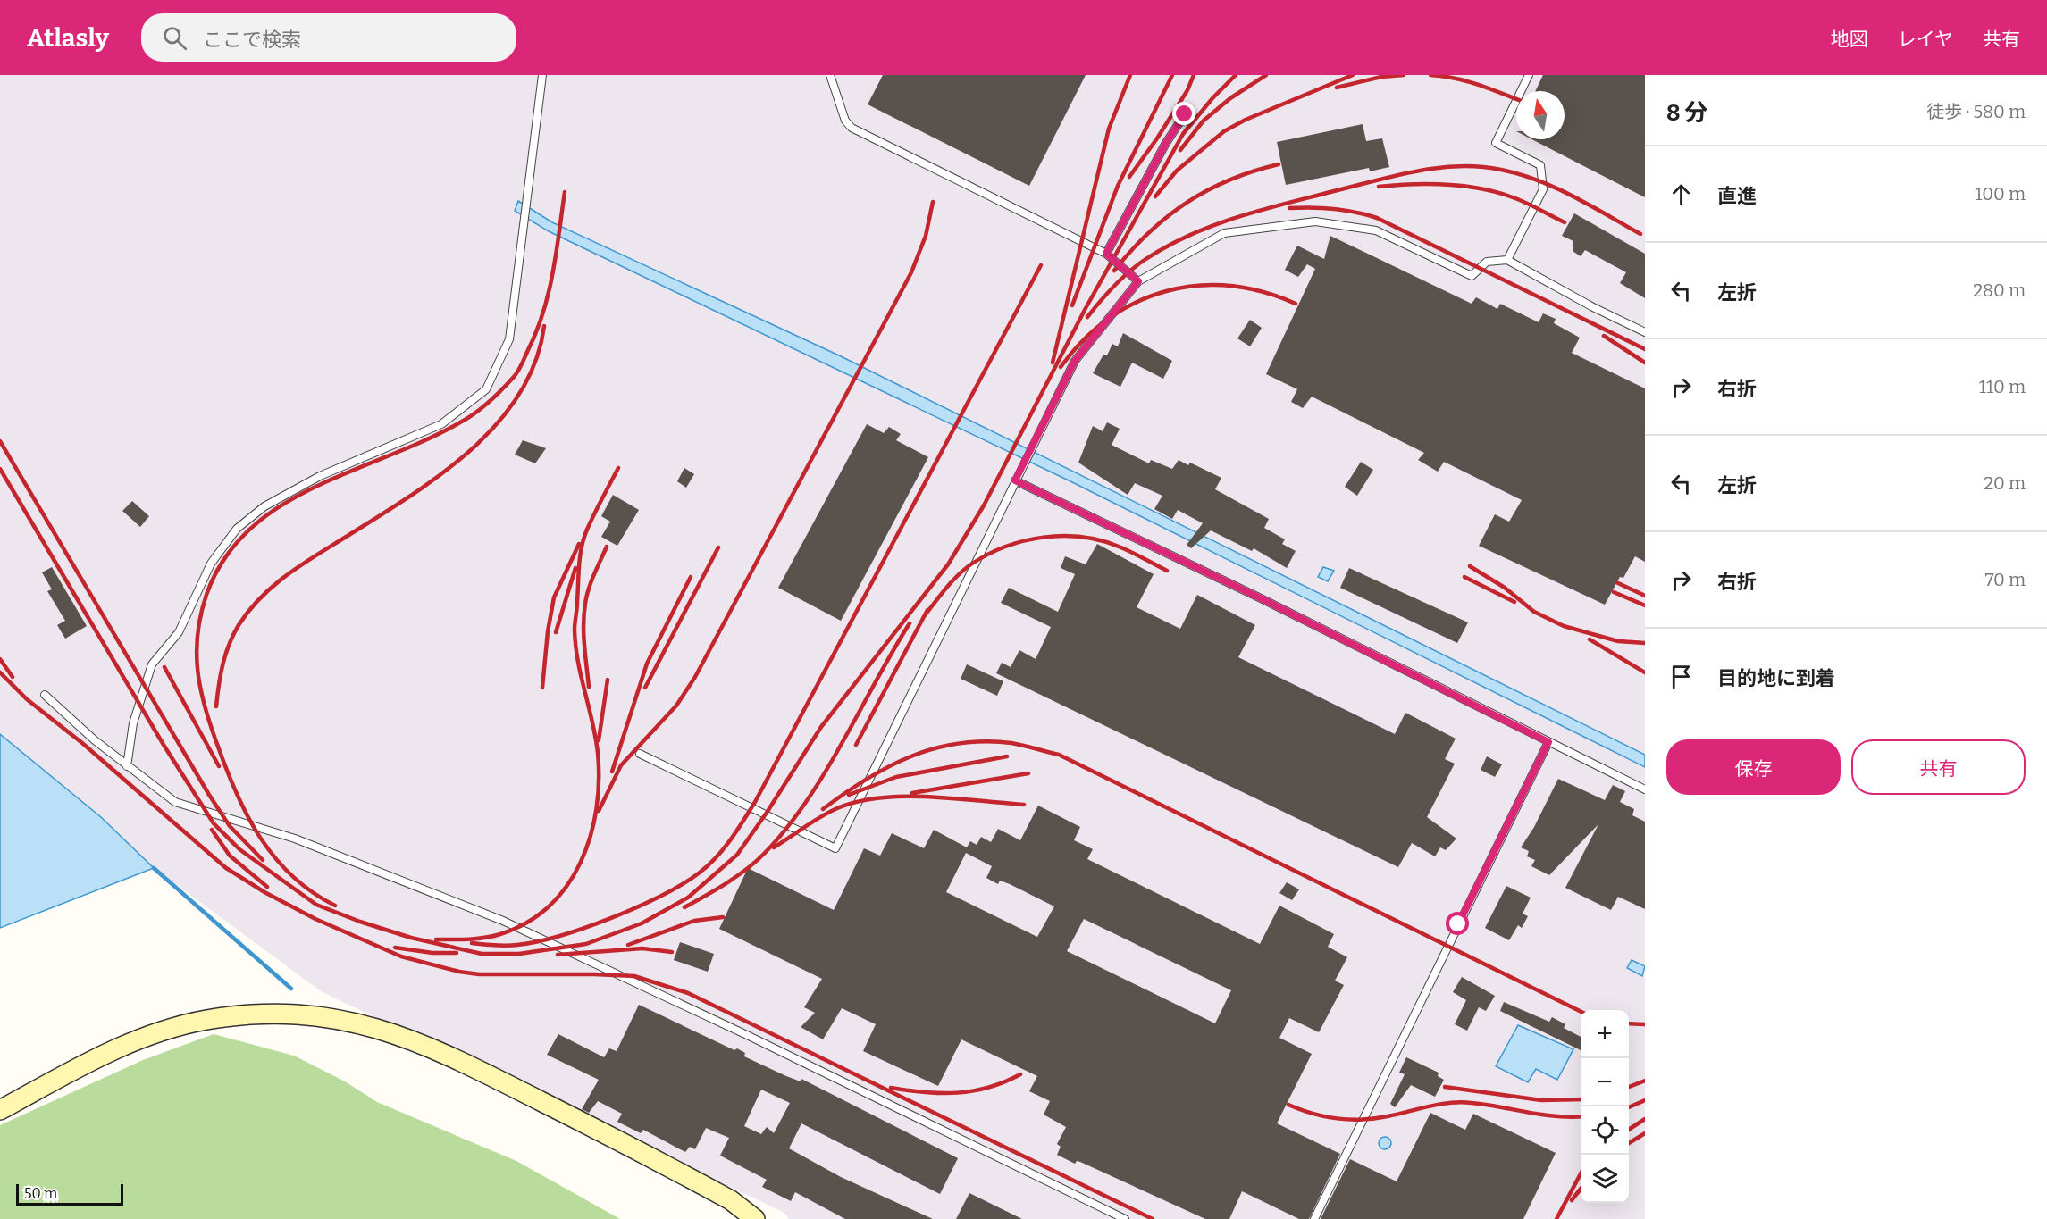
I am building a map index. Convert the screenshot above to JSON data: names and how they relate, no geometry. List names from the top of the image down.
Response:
{
  "scale_bar": "50 m",
  "north": "top",
  "page": {
    "header": "Atlasly",
    "search": "ここで検索",
    "nav": ["地図", "レイヤ", "共有"],
    "heading": ["8 分", "徒歩 · 580 m"],
    "list": [
      ["直進", "100 m"],
      ["左折", "280 m"],
      ["右折", "110 m"],
      ["左折", "20 m"],
      ["右折", "70 m"],
      "目的地に到着"
    ],
    "buttons": ["保存", "共有"],
    "map_buttons": ["+", "−"],
    "scale": "50 m"
  }
}
